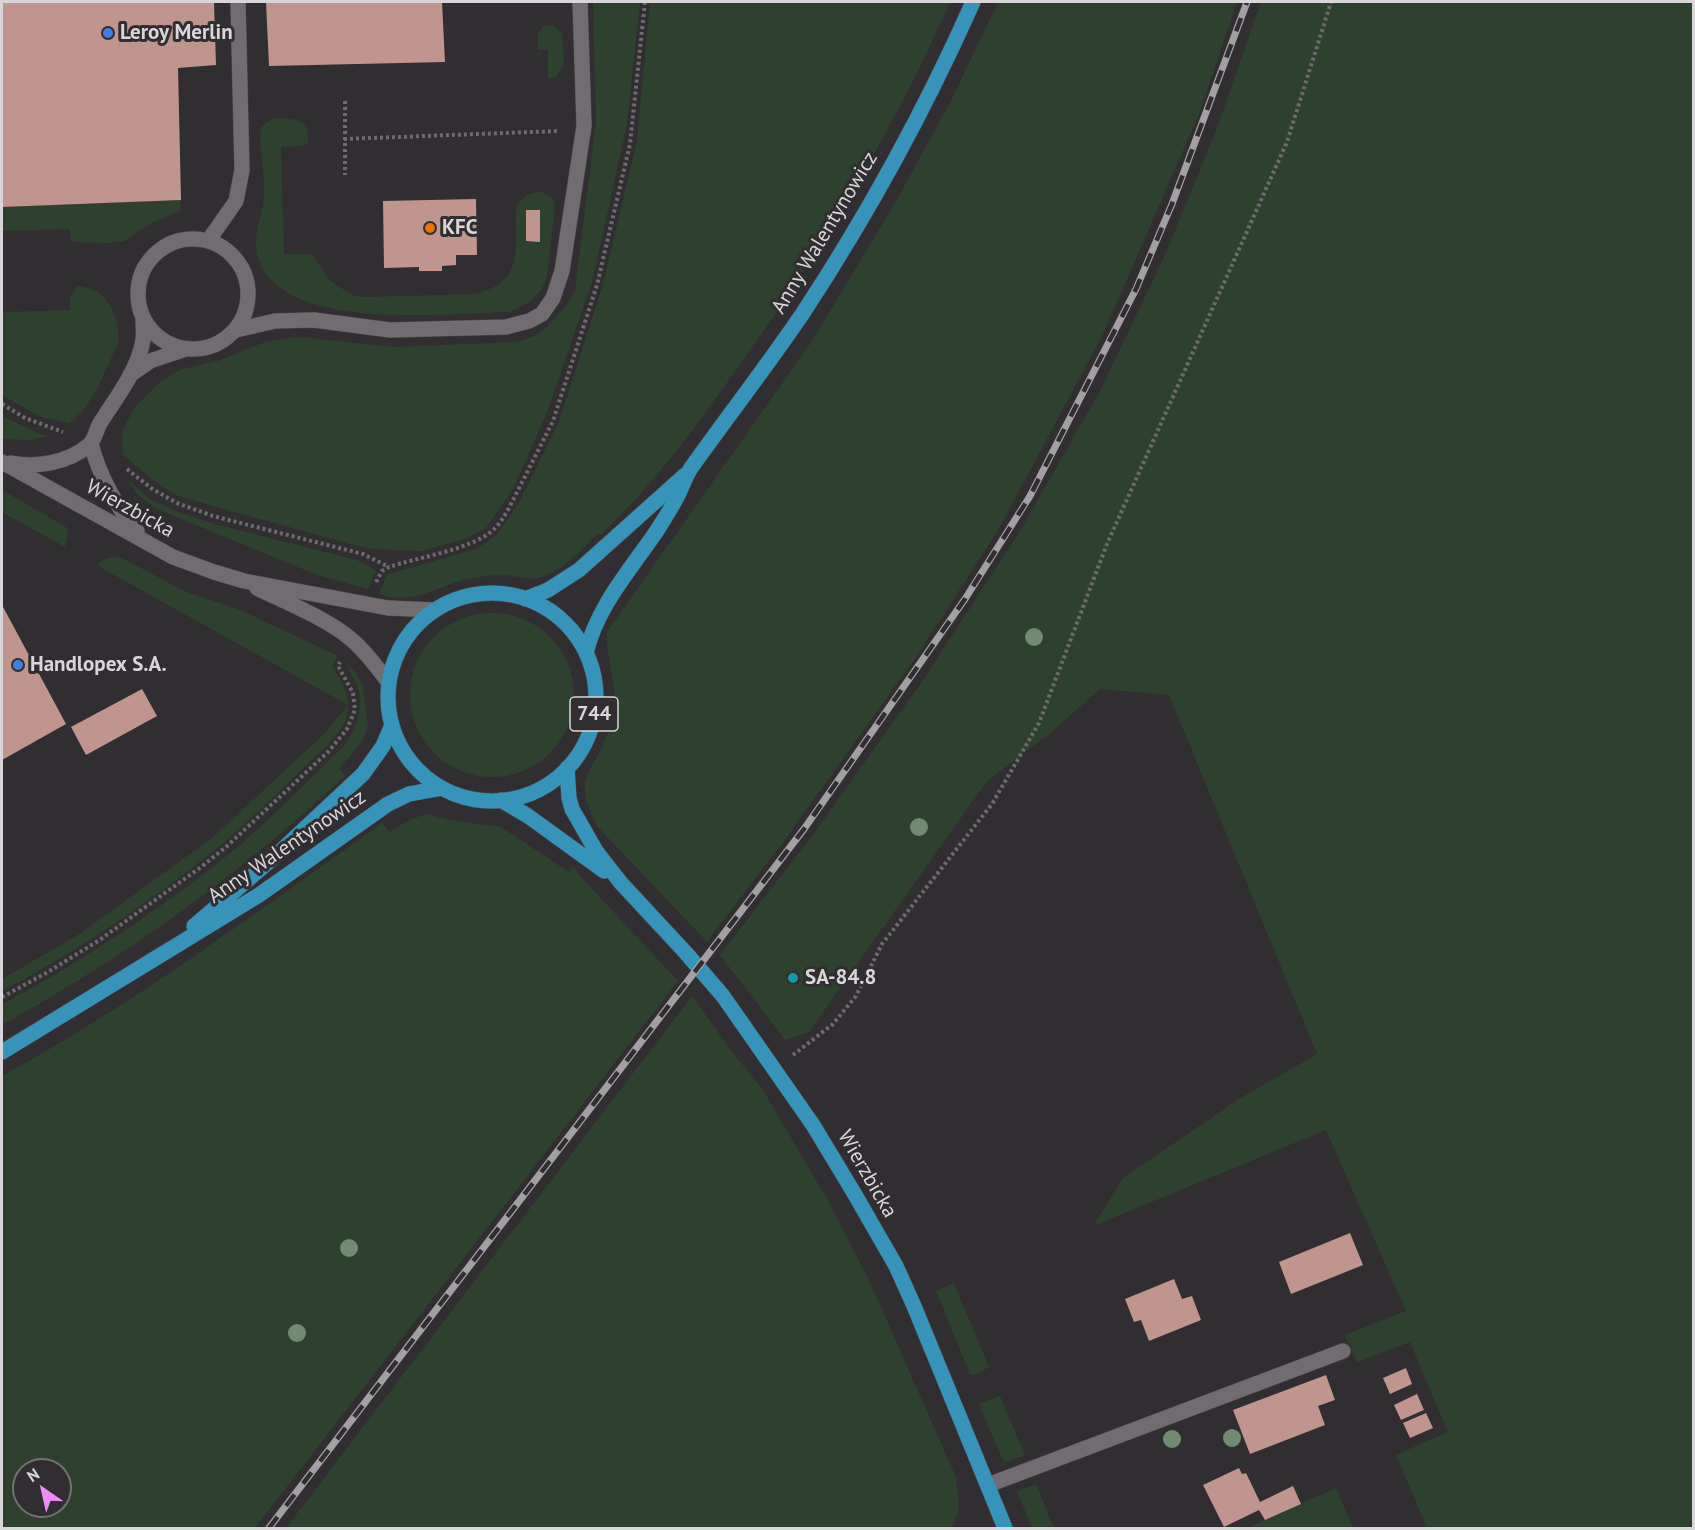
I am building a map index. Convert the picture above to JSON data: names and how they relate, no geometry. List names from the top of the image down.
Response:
{
  "streets": {
    "main road": ["Anny Walentynowicz", "Wierzbicka", "744"]
  },
  "crossings": [
    ["Anny Walentynowicz", "Wierzbicka"],
    ["Anny Walentynowicz", "744"],
    ["Wierzbicka", "744"]
  ],
  "places": [
    "Leroy Merlin",
    "KFC",
    "Handlopex S.A.",
    "SA-84.8"
  ],
  "north": "top left"
}
